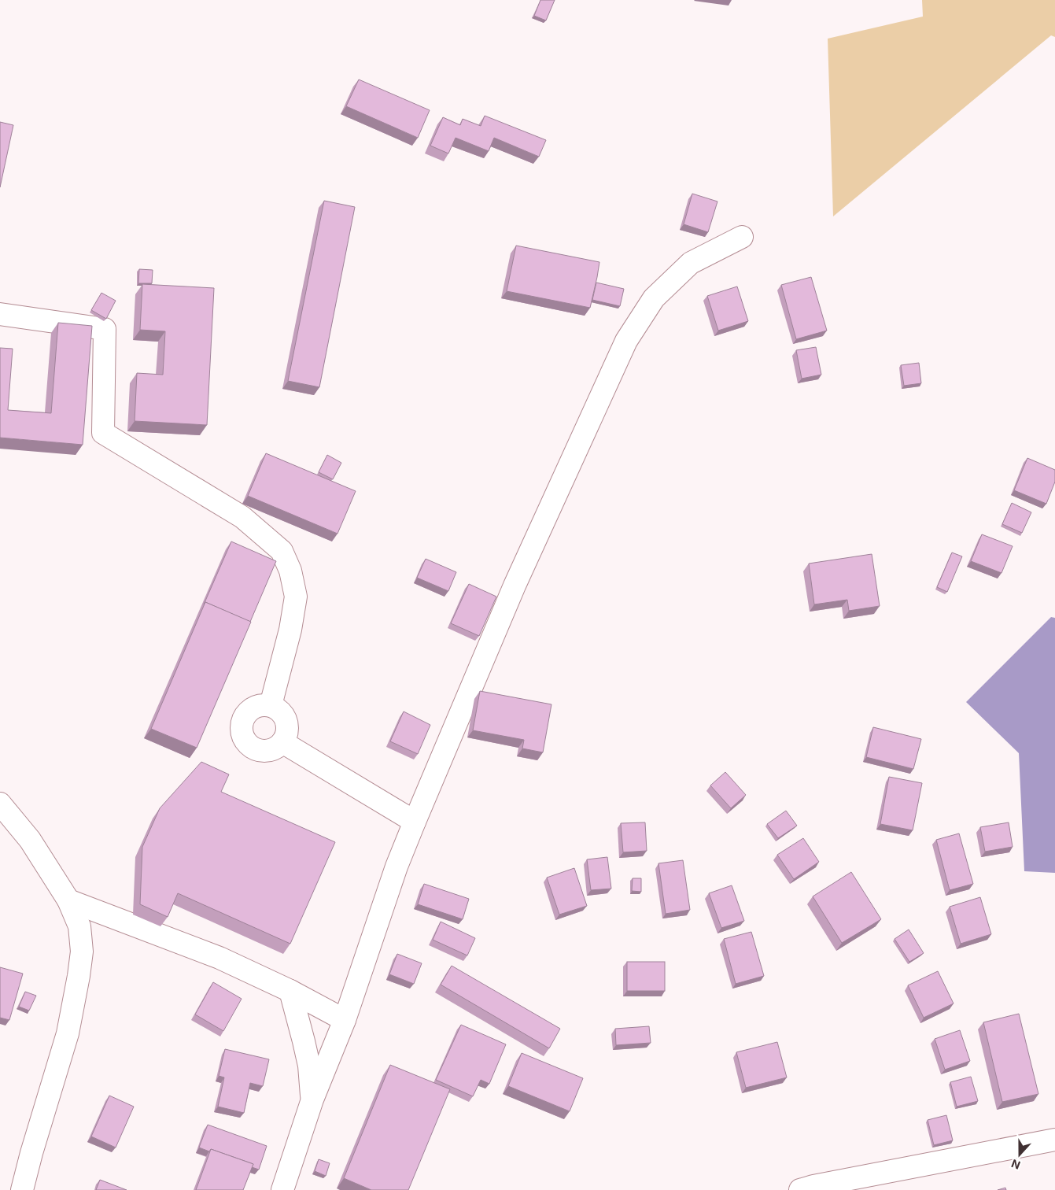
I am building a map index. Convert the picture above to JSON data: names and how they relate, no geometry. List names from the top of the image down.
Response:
{
  "north": "bottom"
}
